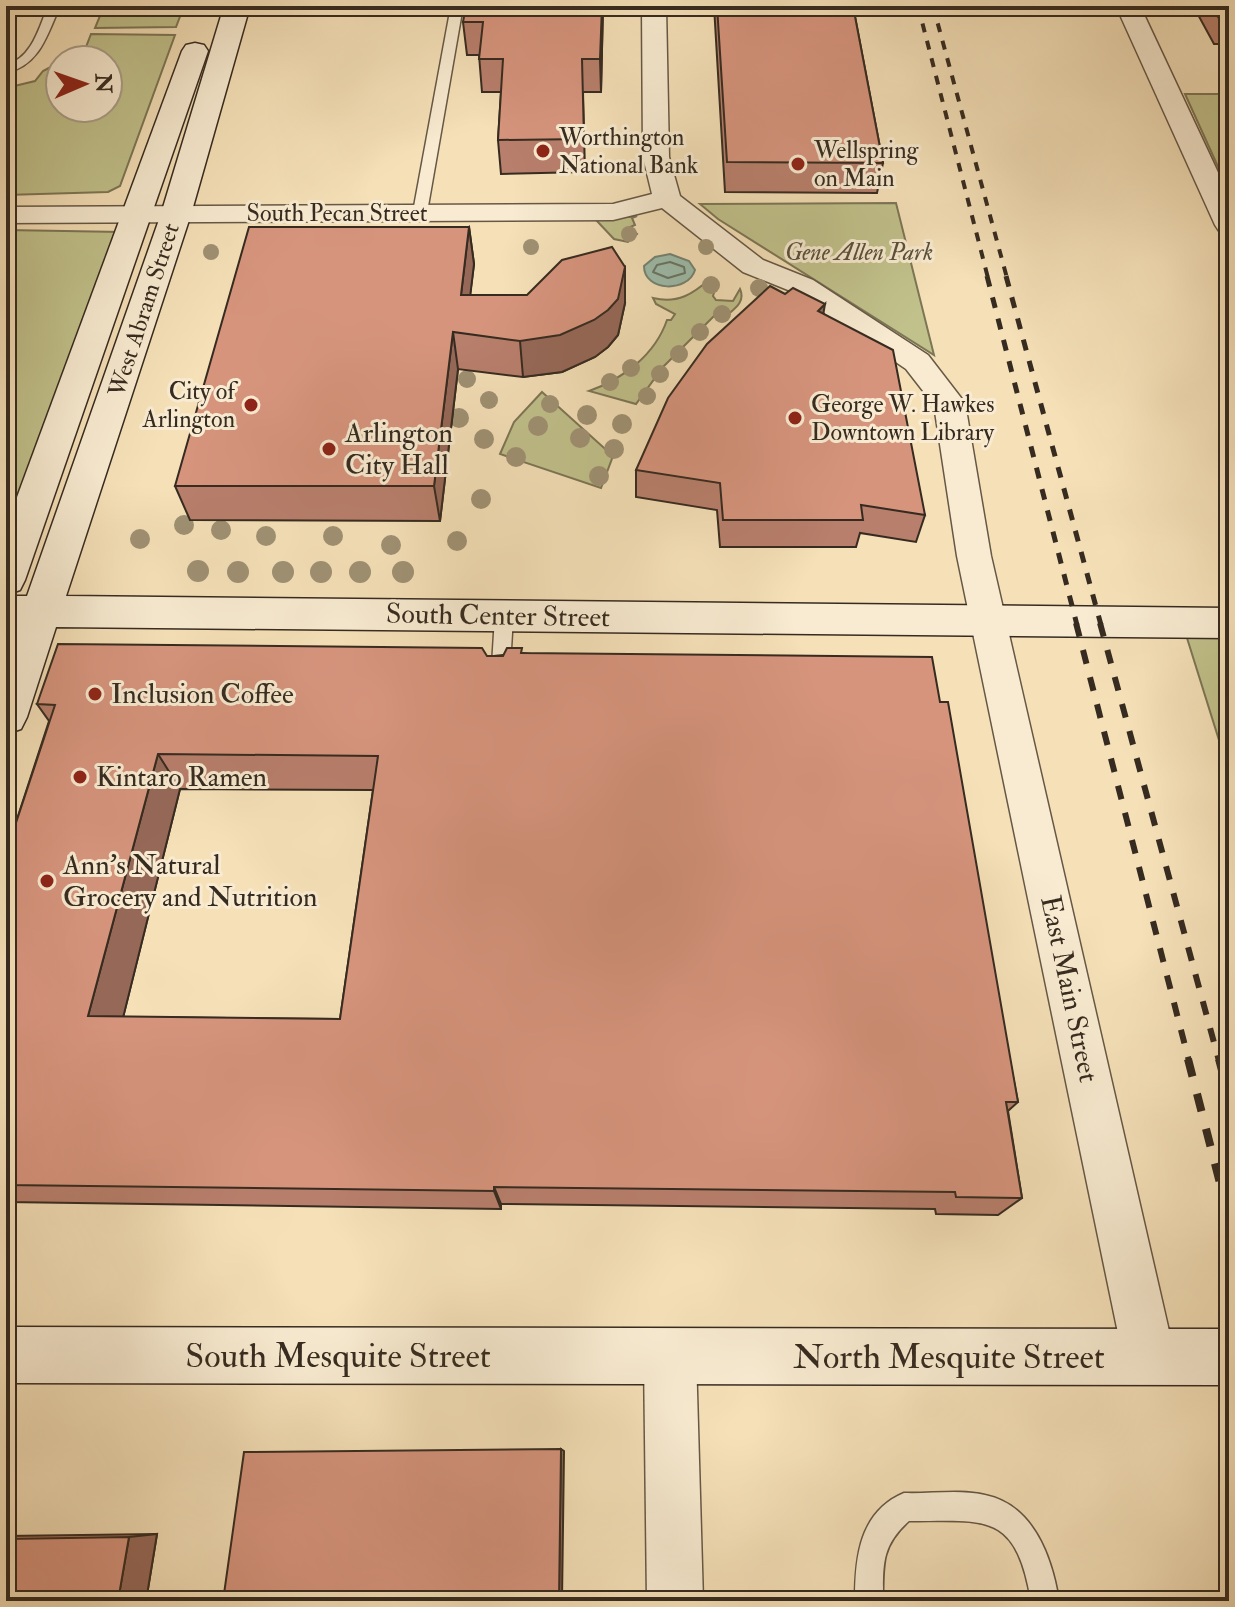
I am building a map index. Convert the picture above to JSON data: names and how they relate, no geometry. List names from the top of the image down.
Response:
{
  "streets": {
    "main road": [
      "West Abram Street",
      "South Center Street",
      "South Mesquite Street",
      "North Mesquite Street"
    ],
    "street": ["South Pecan Street", "East Main Street"]
  },
  "crossings": [
    ["South Pecan Street", "West Abram Street"],
    ["South Pecan Street", "East Main Street"],
    ["West Abram Street", "South Center Street"],
    ["South Center Street", "East Main Street"],
    ["East Main Street", "North Mesquite Street"],
    ["South Mesquite Street", "North Mesquite Street"]
  ],
  "parks": ["Gene Allen Park"],
  "places": [
    "Worthington National Bank",
    "Wellspring on Main",
    "City of Arlington",
    "George W. Hawkes Downtown Library",
    "Arlington City Hall",
    "Inclusion Coffee",
    "Kintaro Ramen",
    "Ann's Natural Grocery and Nutrition"
  ],
  "north": "right"
}
